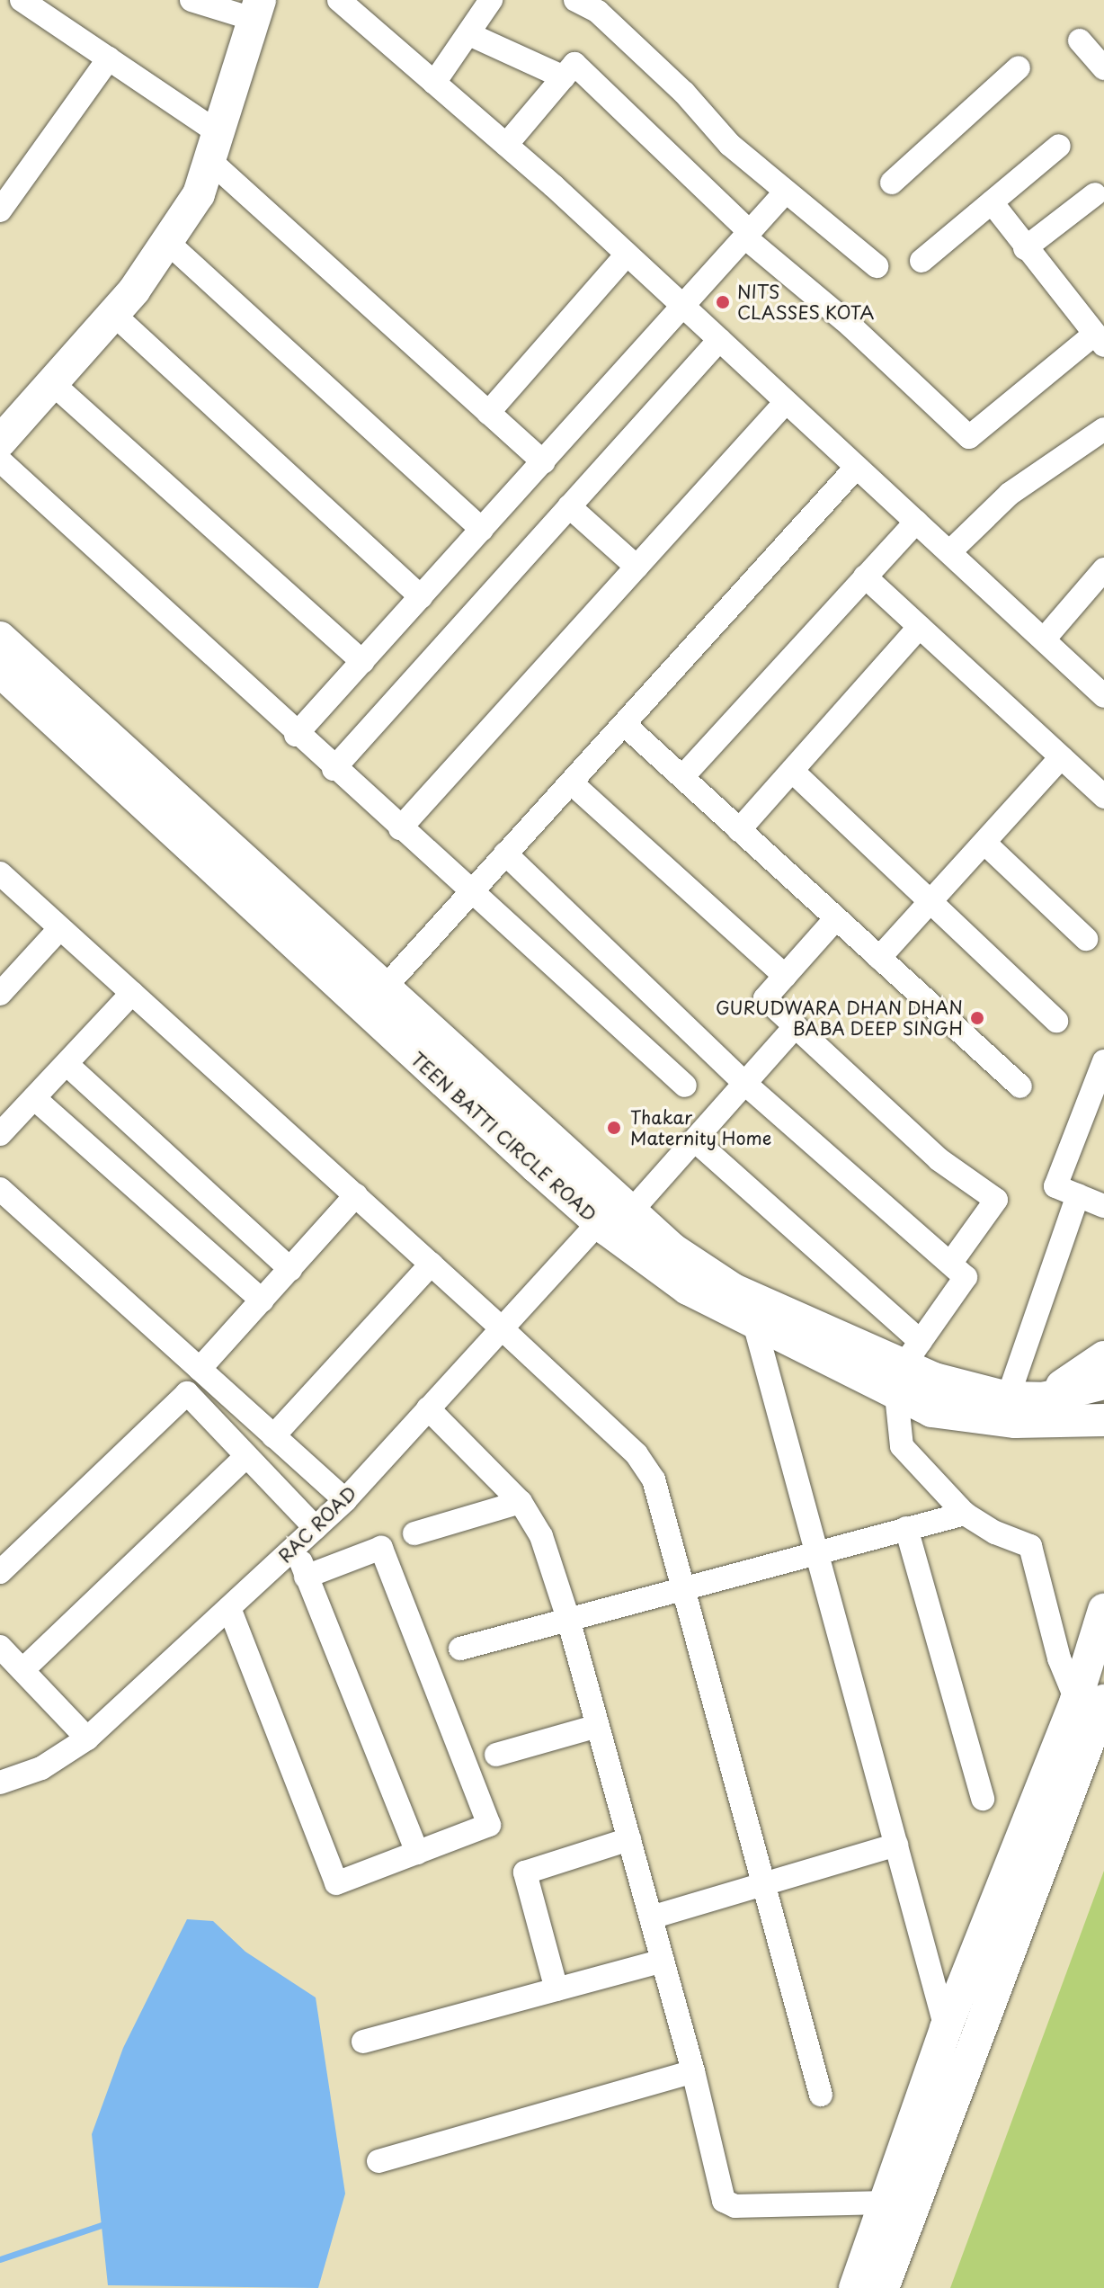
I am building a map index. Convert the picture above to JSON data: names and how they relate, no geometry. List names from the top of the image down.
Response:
{
  "streets": {
    "street": ["TEEN BATTI CIRCLE ROAD", "RAC ROAD"]
  },
  "crossings": [
    ["TEEN BATTI CIRCLE ROAD", "RAC ROAD"]
  ],
  "places": ["NITS CLASSES KOTA", "GURUDWARA DHAN DHAN BABA DEEP SINGH", "Thakar Maternity Home"]
}
